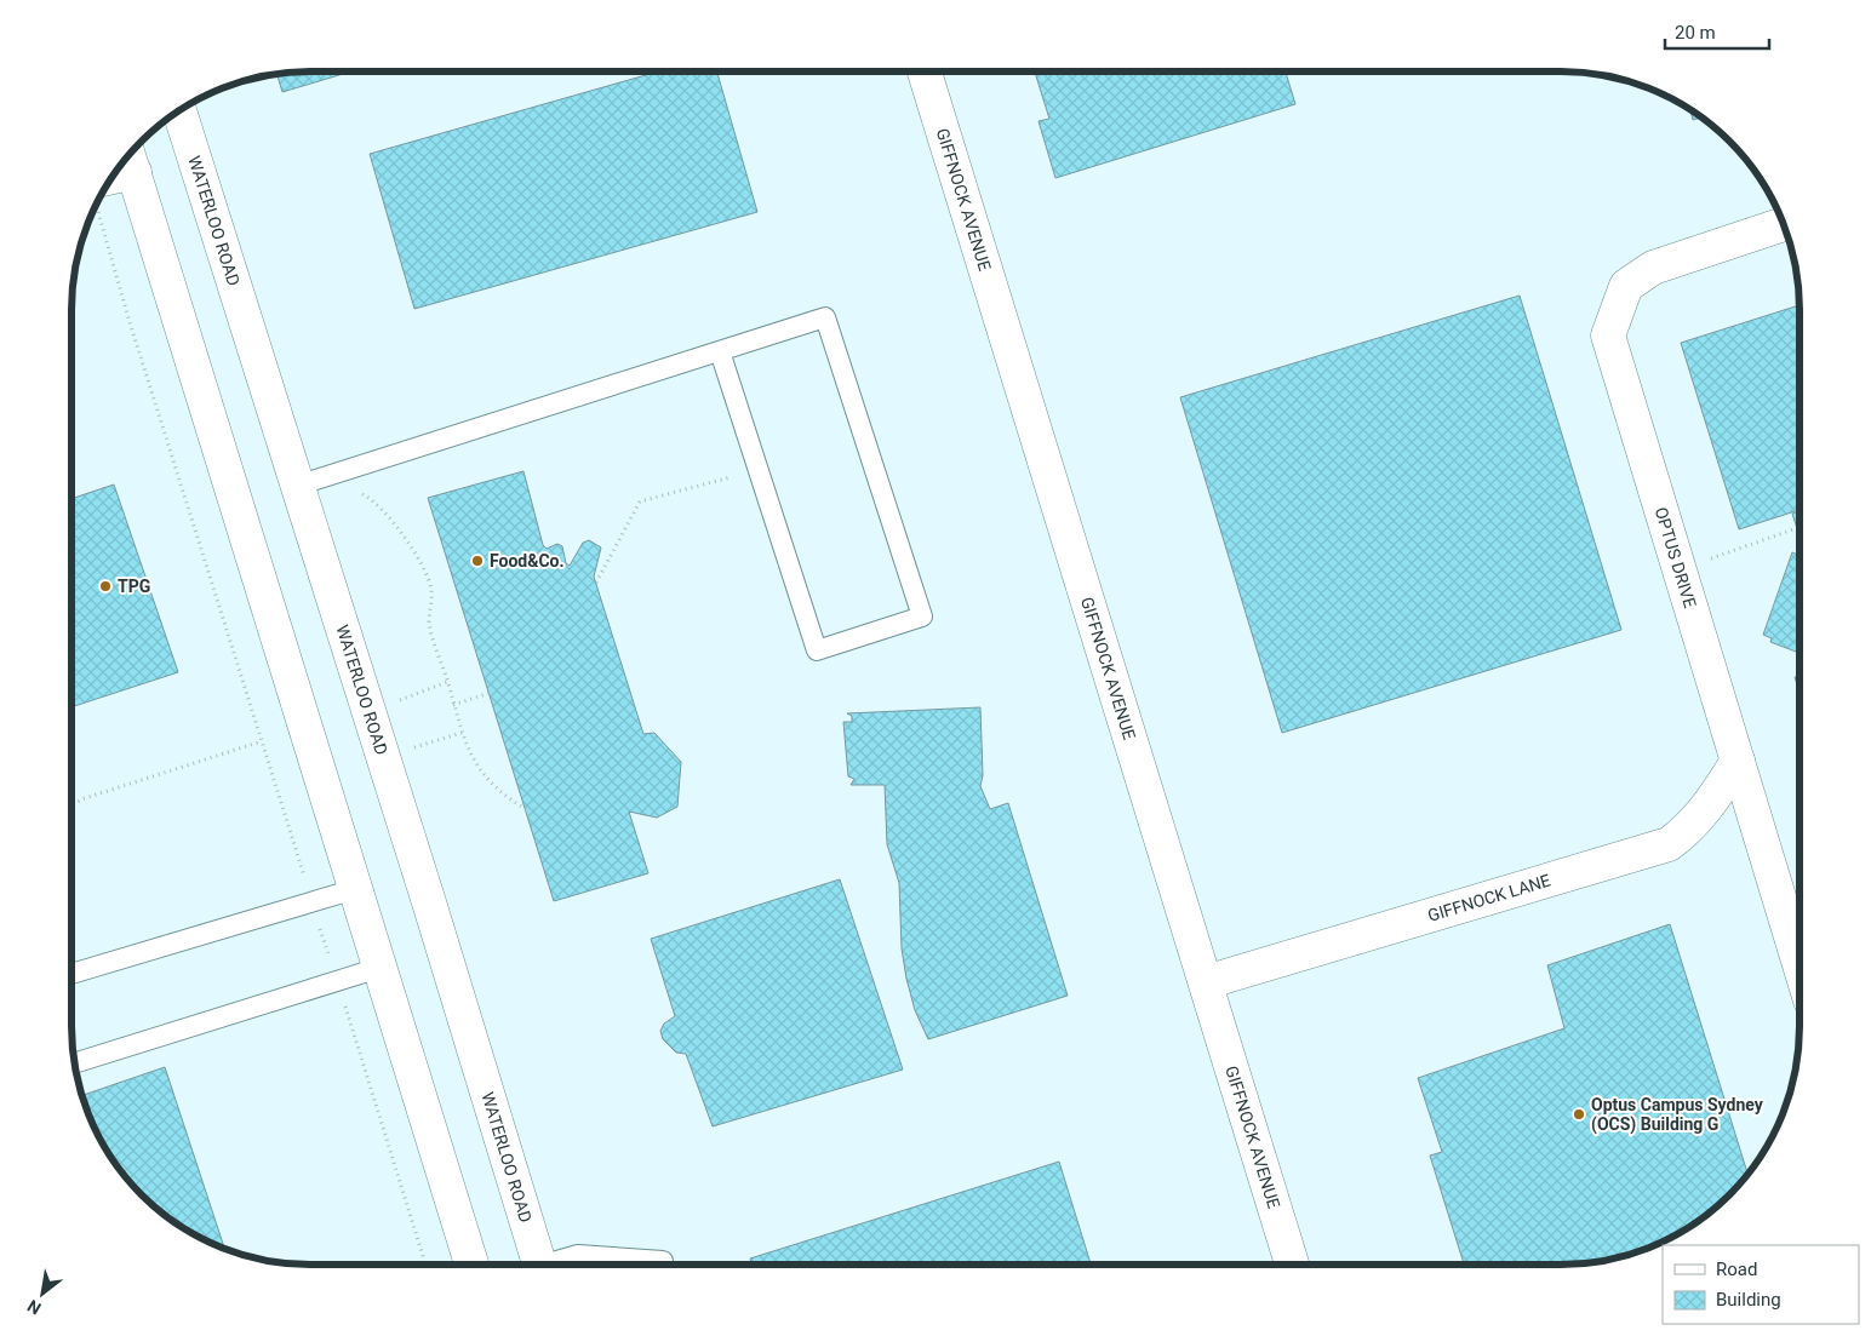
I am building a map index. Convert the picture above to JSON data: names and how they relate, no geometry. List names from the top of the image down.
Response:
{
  "streets": {
    "street": [
      "GIFFNOCK AVENUE",
      "WATERLOO ROAD",
      "OPTUS DRIVE",
      "GIFFNOCK LANE"
    ]
  },
  "crossings": [
    ["GIFFNOCK AVENUE", "GIFFNOCK LANE"],
    ["OPTUS DRIVE", "GIFFNOCK LANE"]
  ],
  "places": ["Food&Co.", "TPG", "Optus Campus Sydney (OCS) Building G"],
  "legend": ["Road", "Building"],
  "scale_bar": "20 m",
  "north": "bottom left"
}
